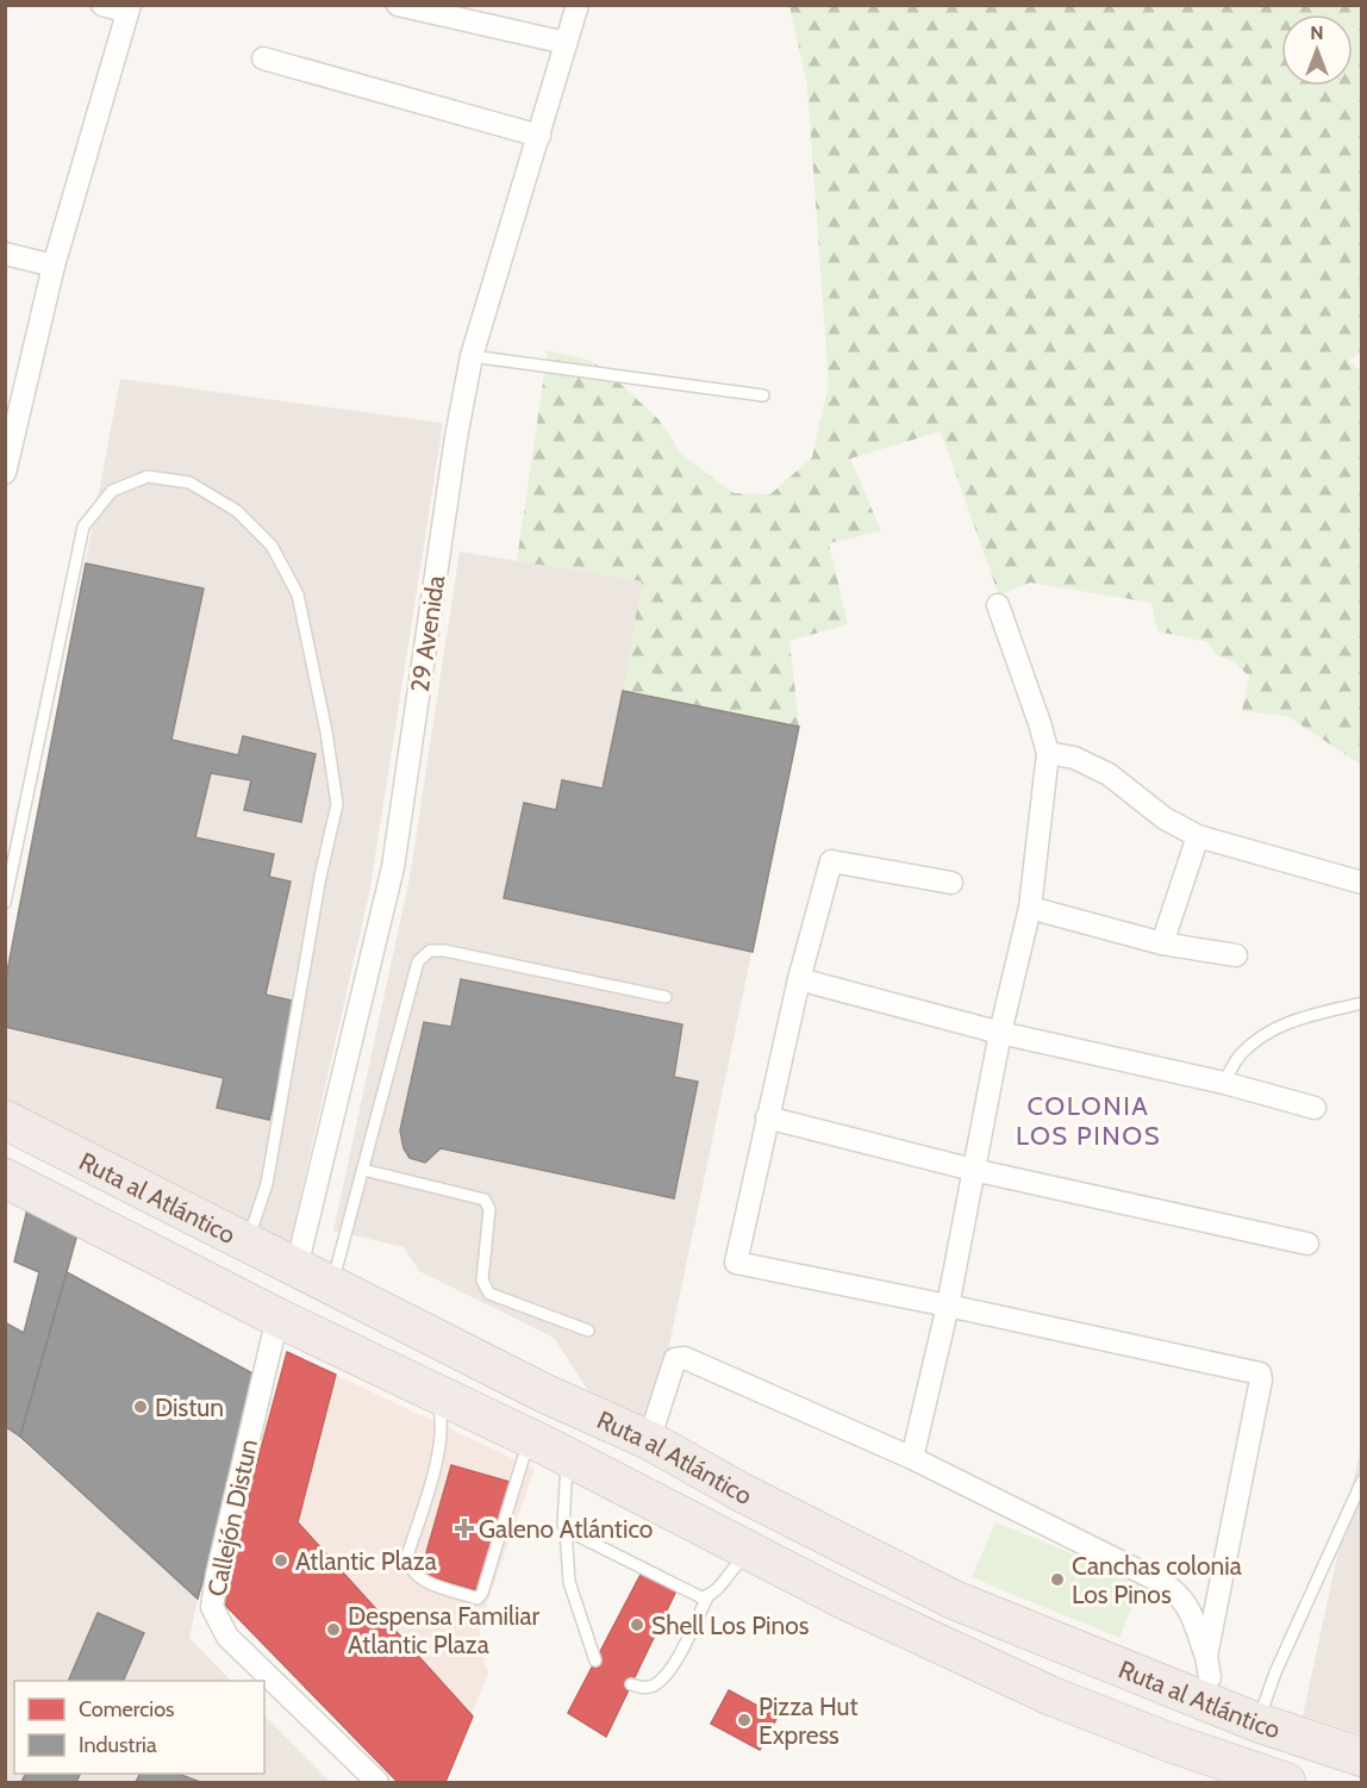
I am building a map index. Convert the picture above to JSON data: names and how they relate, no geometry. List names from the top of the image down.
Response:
{
  "streets": {
    "highway": ["Ruta al Atlántico"],
    "street": ["29 Avenida", "Callejón Distun"]
  },
  "crossings": [
    ["29 Avenida", "Ruta al Atlántico"],
    ["Ruta al Atlántico", "Callejón Distun"]
  ],
  "districts": ["COLONIA LOS PINOS"],
  "places": {
    "other": [
      "Distun",
      "Atlantic Plaza",
      "Canchas colonia Los Pinos",
      "Shell Los Pinos",
      "Despensa Familiar Atlantic Plaza",
      "Pizza Hut Express"
    ],
    "health": ["Galeno Atlántico"]
  },
  "legend": ["Comercios", "Industria"],
  "north": "top"
}
